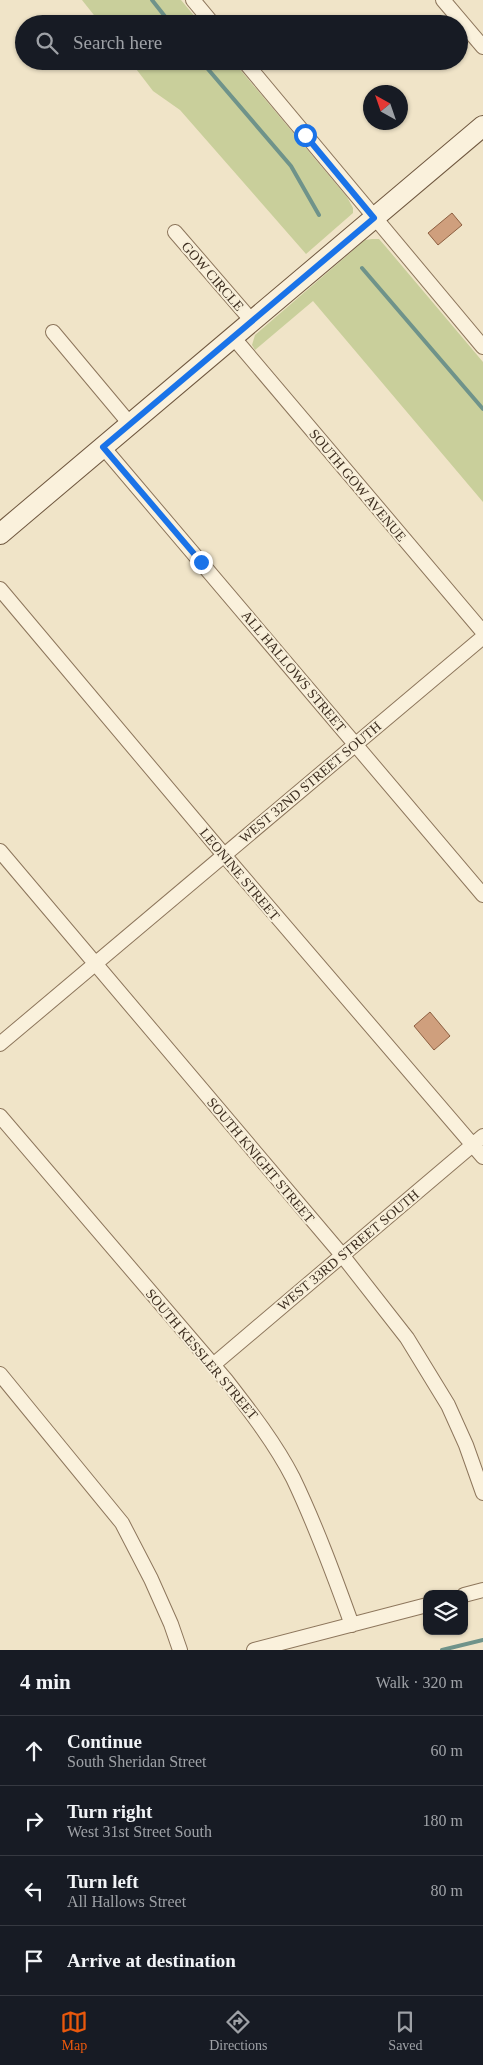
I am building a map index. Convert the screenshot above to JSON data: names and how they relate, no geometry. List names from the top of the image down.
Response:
{
  "streets": {
    "street": [
      "GOW CIRCLE",
      "SOUTH GOW AVENUE",
      "ALL HALLOWS STREET",
      "WEST 32ND STREET SOUTH",
      "LEONINE STREET",
      "SOUTH KNIGHT STREET",
      "WEST 33RD STREET SOUTH",
      "SOUTH KESSLER STREET"
    ]
  },
  "crossings": [
    ["ALL HALLOWS STREET", "WEST 32ND STREET SOUTH"],
    ["WEST 32ND STREET SOUTH", "LEONINE STREET"],
    ["WEST 32ND STREET SOUTH", "SOUTH KNIGHT STREET"],
    ["LEONINE STREET", "WEST 33RD STREET SOUTH"],
    ["SOUTH KNIGHT STREET", "WEST 33RD STREET SOUTH"],
    ["WEST 33RD STREET SOUTH", "SOUTH KESSLER STREET"]
  ],
  "north": "top left",
  "page": {
    "search": "Search here",
    "heading": ["4 min", "Walk · 320 m"],
    "list": [
      ["Continue", "South Sheridan Street", "60 m"],
      ["Turn right", "West 31st Street South", "180 m"],
      ["Turn left", "All Hallows Street", "80 m"],
      "Arrive at destination"
    ],
    "nav": ["Map", "Directions", "Saved"]
  }
}
